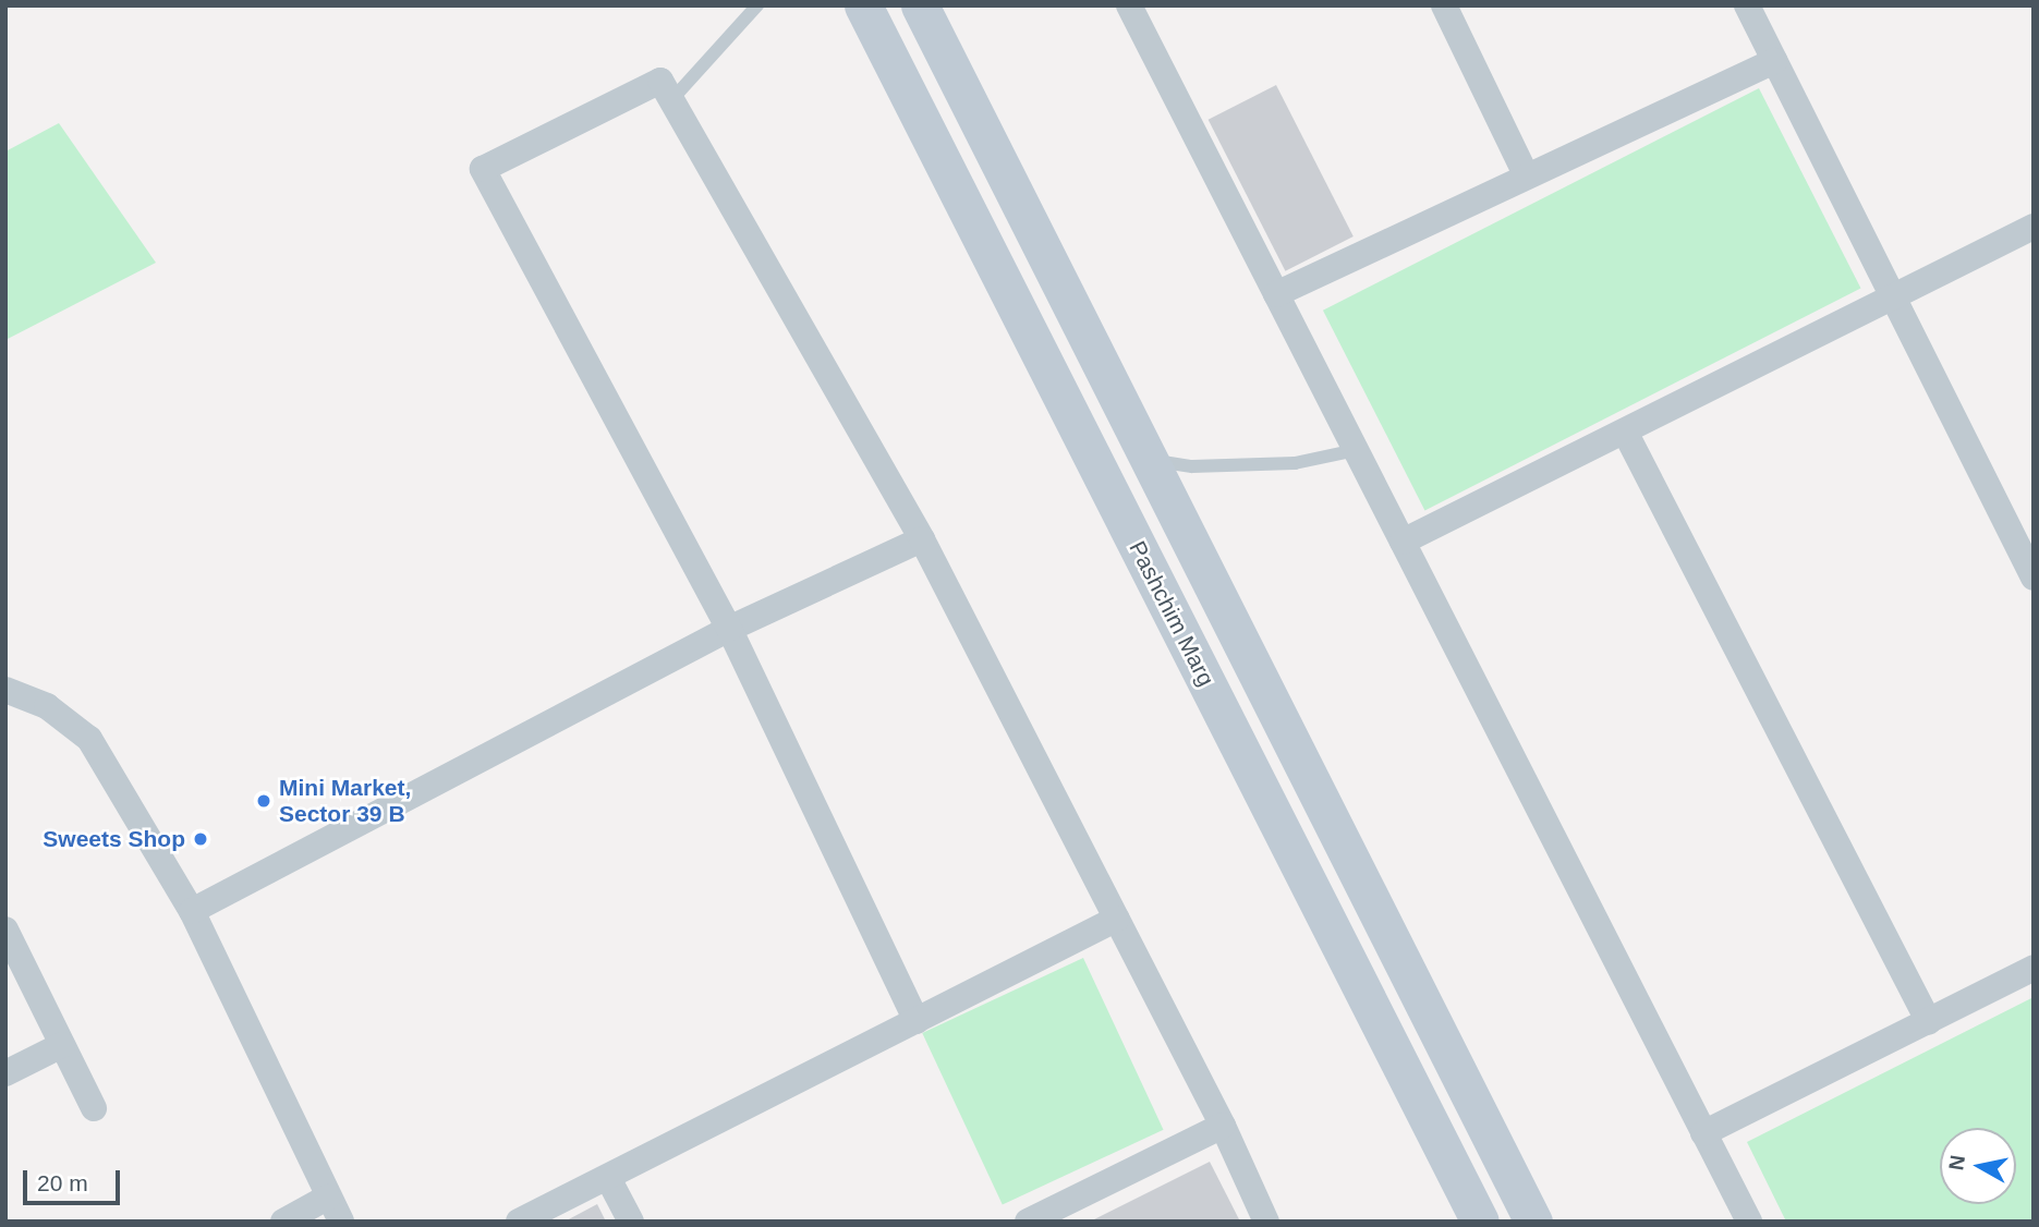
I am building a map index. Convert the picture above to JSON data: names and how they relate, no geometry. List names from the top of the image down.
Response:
{
  "streets": {
    "main road": ["Pashchim Marg"]
  },
  "places": ["Mini Market, Sector 39 B", "Sweets Shop"],
  "scale_bar": "20 m",
  "north": "left"
}
